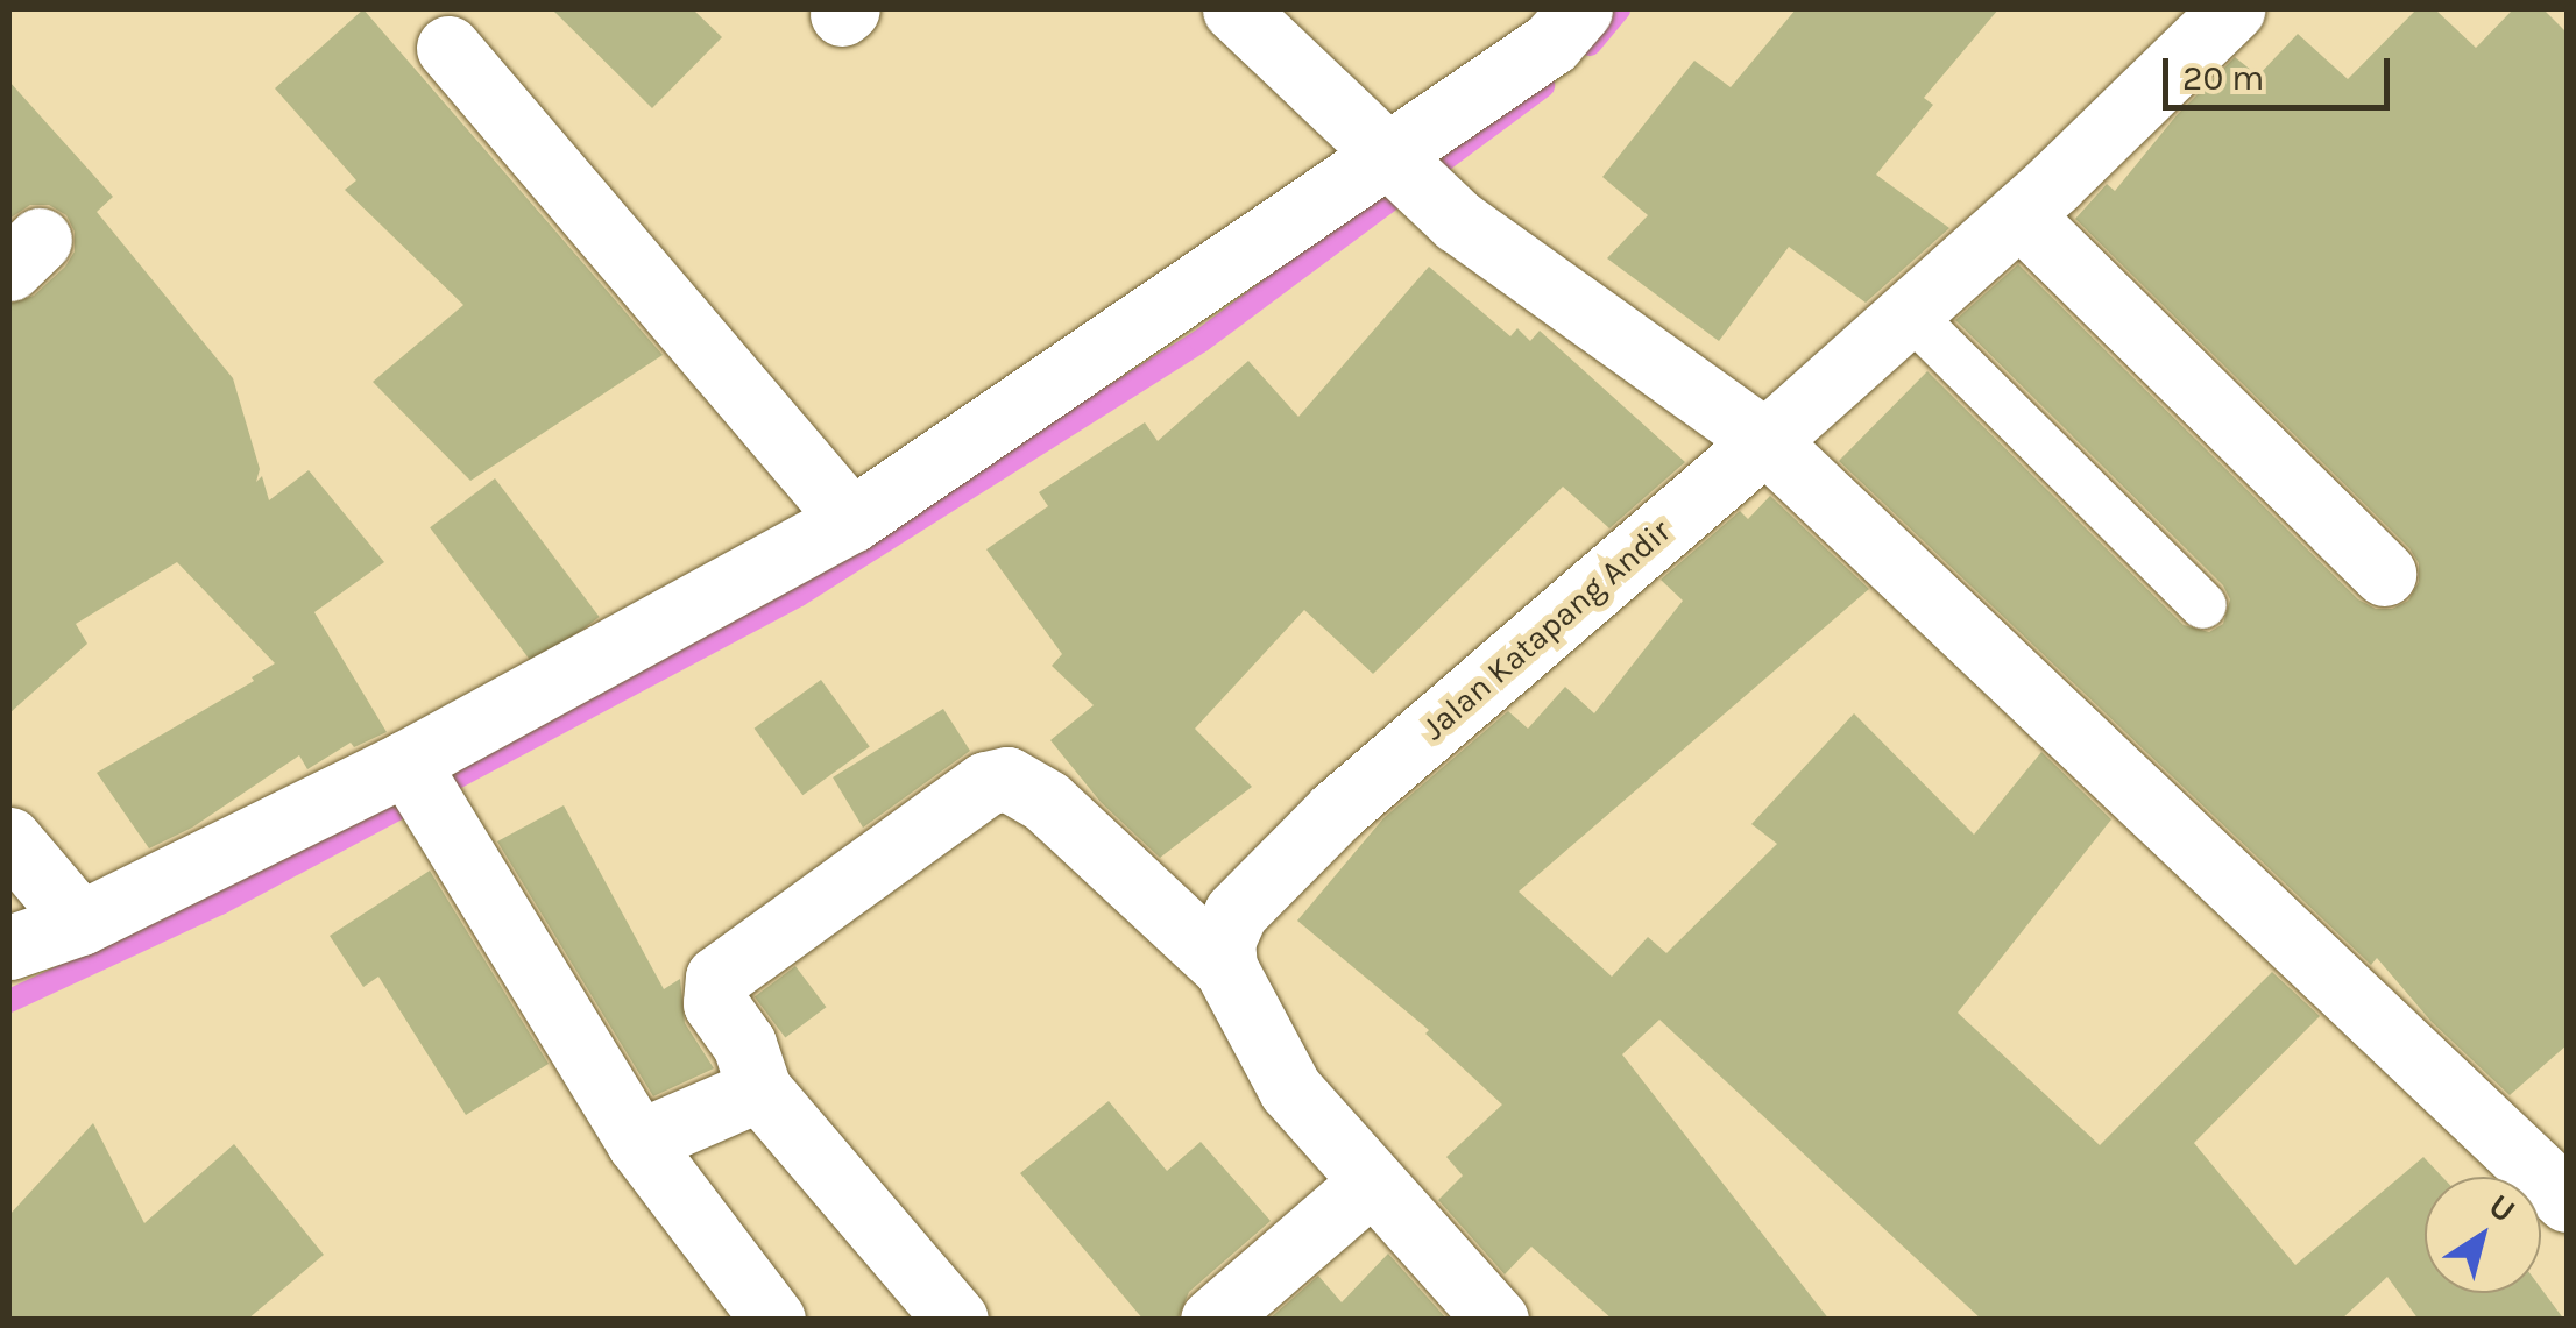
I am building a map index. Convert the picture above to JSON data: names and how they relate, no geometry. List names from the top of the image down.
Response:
{
  "streets": {
    "street": ["Jalan Katapang Andir"]
  },
  "scale_bar": "20 m",
  "north": "top right"
}
